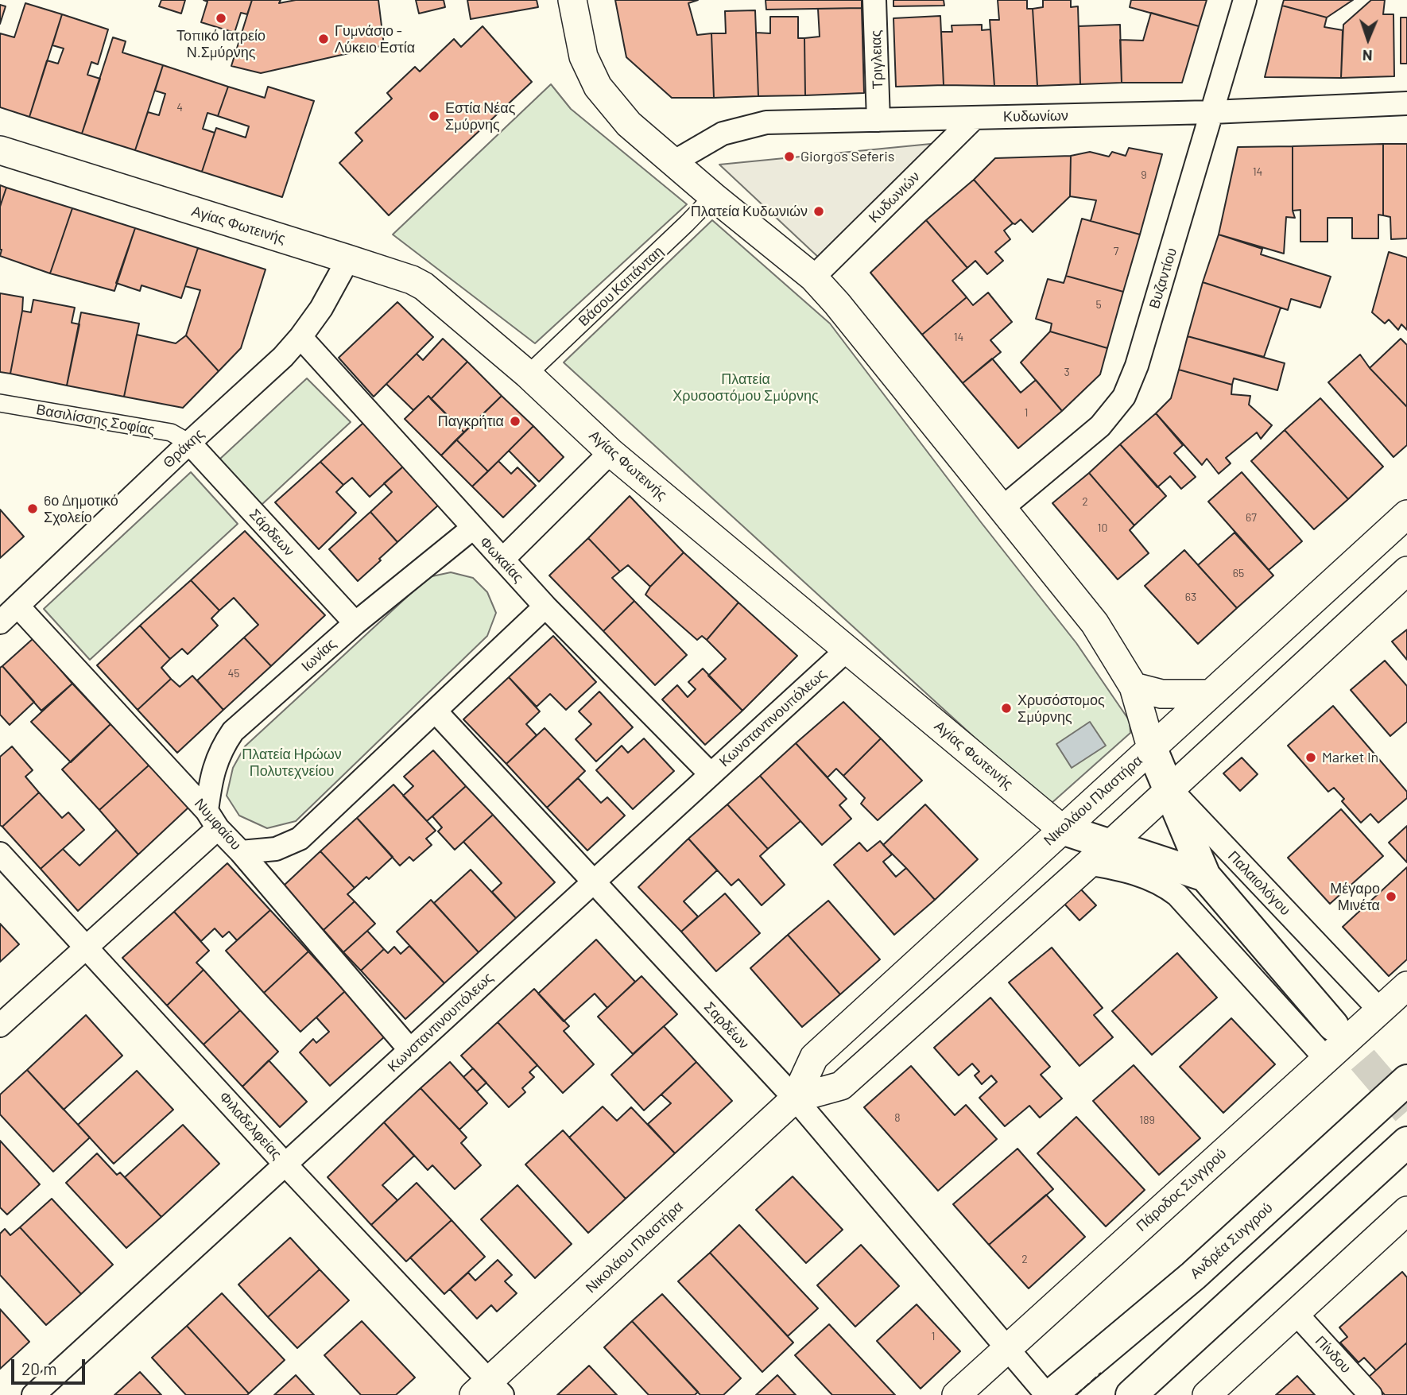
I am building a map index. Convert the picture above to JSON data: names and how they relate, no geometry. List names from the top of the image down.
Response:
{
  "streets": {
    "main road": ["Αγίας Φωτεινής", "Παλαιολόγου", "Ανδρέα Συγγρού"],
    "street": [
      "Τριγλειας",
      "Κυδωνίων",
      "Κυδωνιών",
      "Βυζαντίου",
      "Βάσου Καπάνταη",
      "Βασιλίσσης Σοφίας",
      "Θράκης",
      "Σάρδεων",
      "Φωκαίας",
      "Ιωνίας",
      "Κωνσταντινουπόλεως",
      "Νικολάου Πλαστήρα",
      "Νυμφαίου",
      "Σαρδέων",
      "Φιλαδελφείας",
      "Πάροδος Συγγρού",
      "Πίνδου"
    ]
  },
  "crossings": [
    ["Τριγλειας", "Κυδωνίων"],
    ["Κυδωνίων", "Κυδωνιών"],
    ["Κυδωνίων", "Βυζαντίου"],
    ["Αγίας Φωτεινής", "Βάσου Καπάνταη"],
    ["Αγίας Φωτεινής", "Θράκης"],
    ["Αγίας Φωτεινής", "Κωνσταντινουπόλεως"],
    ["Αγίας Φωτεινής", "Νικολάου Πλαστήρα"],
    ["Αγίας Φωτεινής", "Πάροδος Συγγρού"],
    ["Βασιλίσσης Σοφίας", "Θράκης"],
    ["Βασιλίσσης Σοφίας", "Σάρδεων"],
    ["Θράκης", "Σάρδεων"],
    ["Θράκης", "Φωκαίας"],
    ["Θράκης", "Νυμφαίου"],
    ["Σάρδεων", "Ιωνίας"],
    ["Φωκαίας", "Ιωνίας"],
    ["Φωκαίας", "Κωνσταντινουπόλεως"],
    ["Ιωνίας", "Νυμφαίου"],
    ["Κωνσταντινουπόλεως", "Νυμφαίου"],
    ["Κωνσταντινουπόλεως", "Σαρδέων"],
    ["Κωνσταντινουπόλεως", "Φιλαδελφείας"],
    ["Νικολάου Πλαστήρα", "Παλαιολόγου"],
    ["Νικολάου Πλαστήρα", "Σαρδέων"],
    ["Νικολάου Πλαστήρα", "Φιλαδελφείας"],
    ["Παλαιολόγου", "Πάροδος Συγγρού"],
    ["Σαρδέων", "Πάροδος Συγγρού"]
  ],
  "parks": ["Πλατεία Χρυσοστόμου Σμύρνης", "Πλατεία Ηρώων Πολυτεχνείου"],
  "places": [
    "Τοπικό Ιατρείο Ν.Σμύρνης",
    "Γυμνάσιο - Λύκειο Εστία",
    "Εστία Νέας Σμύρνης",
    "Giorgos Seferis",
    "Πλατεία Κυδωνιών",
    "Παγκρήτια",
    "6ο Δημοτικό Σχολείο",
    "Χρυσόστομος Σμύρνης",
    "Market In",
    "Μέγαρο Μινέτα"
  ],
  "house_numbers": [
    "4",
    "14",
    "9",
    "7",
    "5",
    "14",
    "3",
    "1",
    "2",
    "67",
    "10",
    "65",
    "63",
    "45",
    "8",
    "189",
    "2",
    "1"
  ],
  "scale_bar": "20 m",
  "north": "bottom"
}
